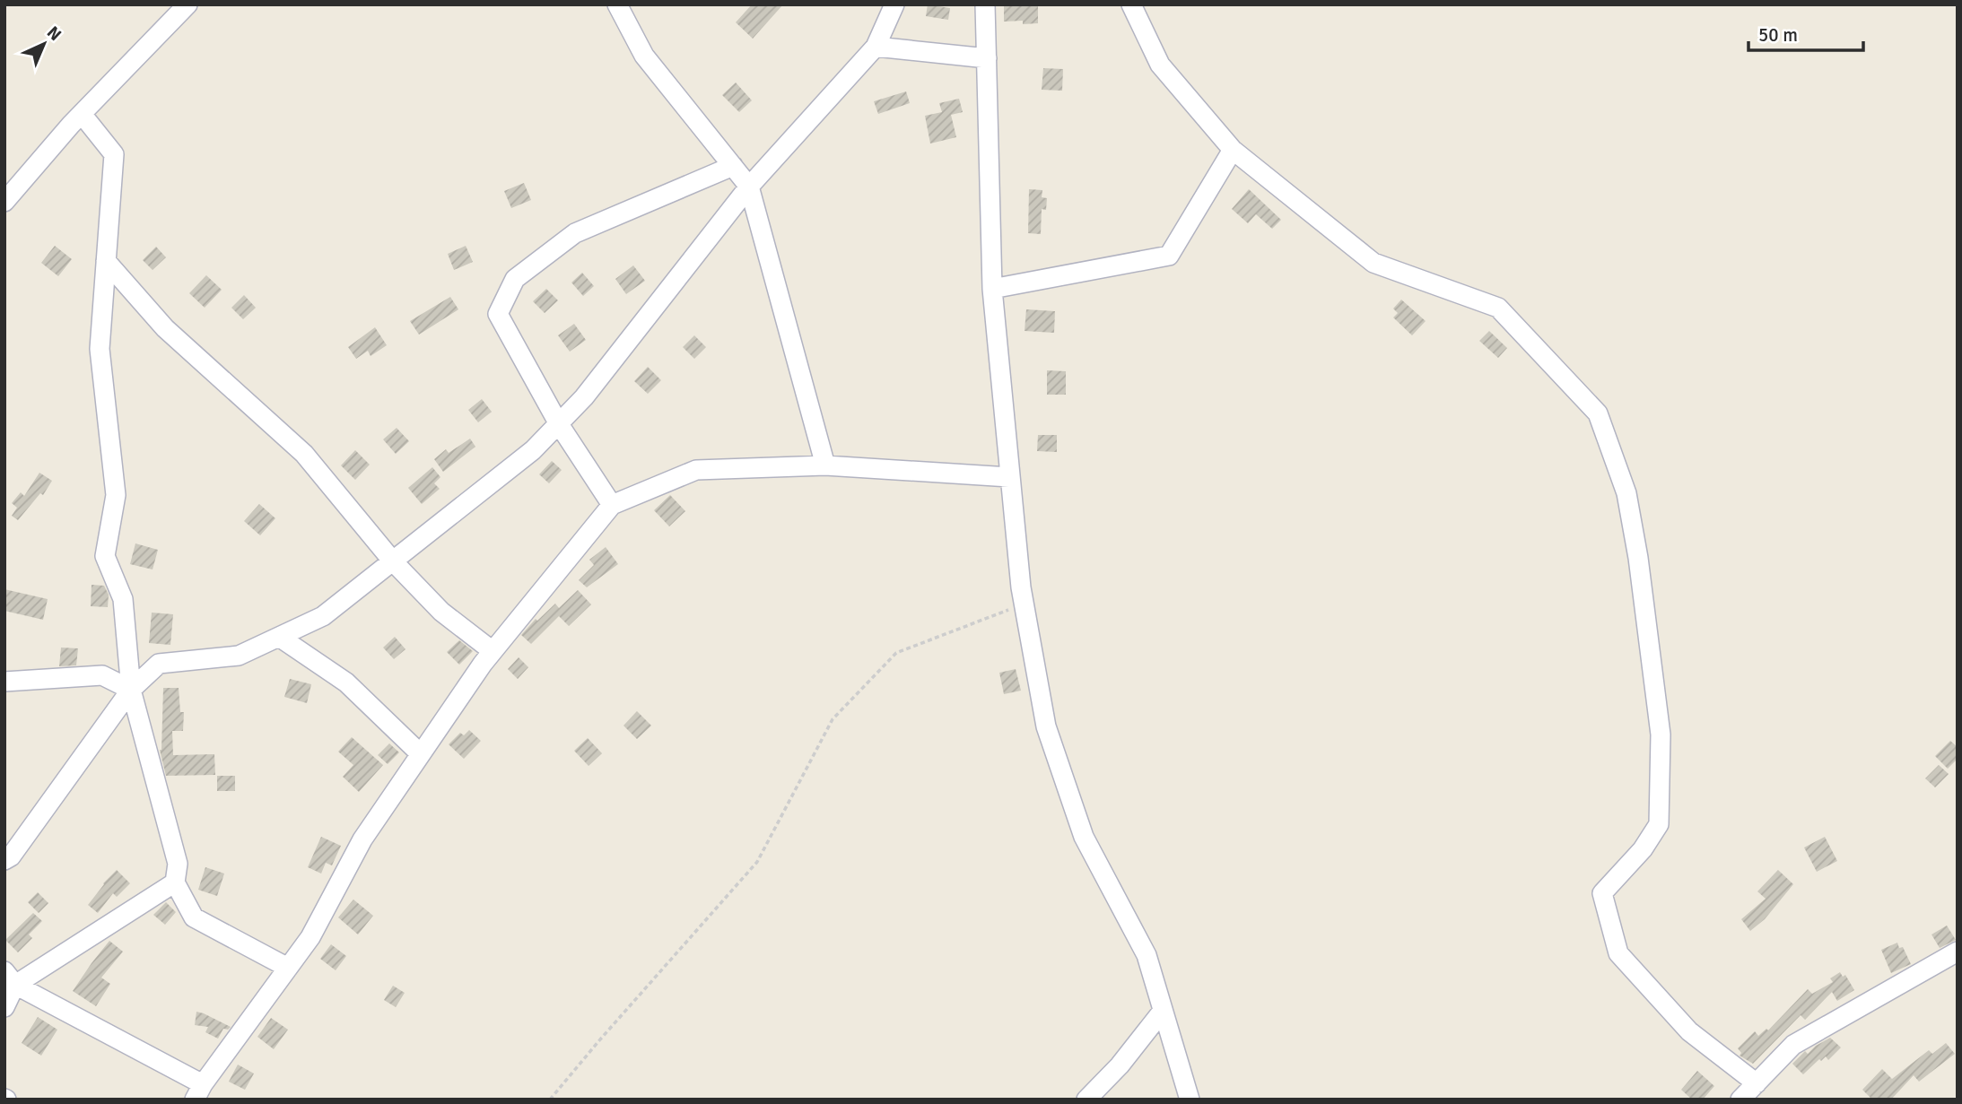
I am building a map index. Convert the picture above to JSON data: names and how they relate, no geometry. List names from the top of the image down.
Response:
{
  "scale_bar": "50 m",
  "north": "top right"
}
